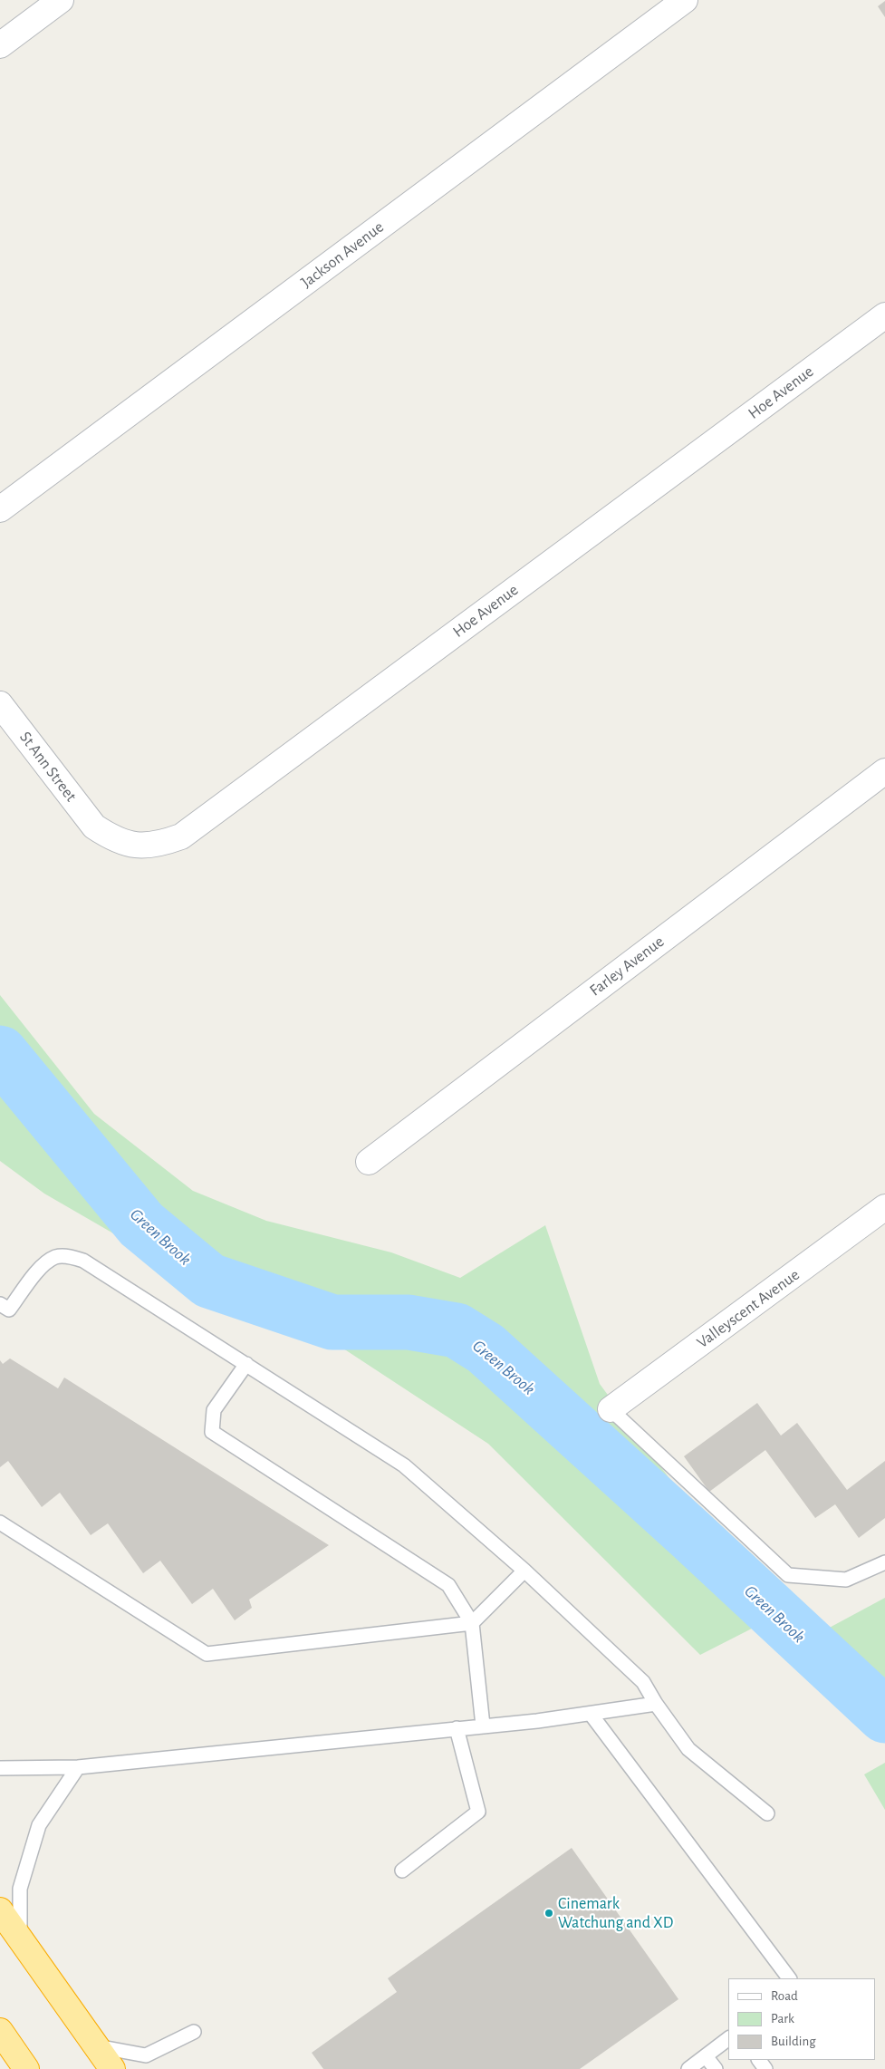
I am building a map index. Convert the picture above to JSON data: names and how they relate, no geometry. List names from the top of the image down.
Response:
{
  "streets": {
    "street": [
      "Jackson Avenue",
      "Hoe Avenue",
      "St Ann Street",
      "Farley Avenue",
      "Valleyscent Avenue"
    ]
  },
  "crossings": [
    ["Hoe Avenue", "St Ann Street"]
  ],
  "water": ["Green Brook"],
  "places": ["Cinemark Watchung and XD"],
  "legend": ["Road", "Park", "Building"]
}
